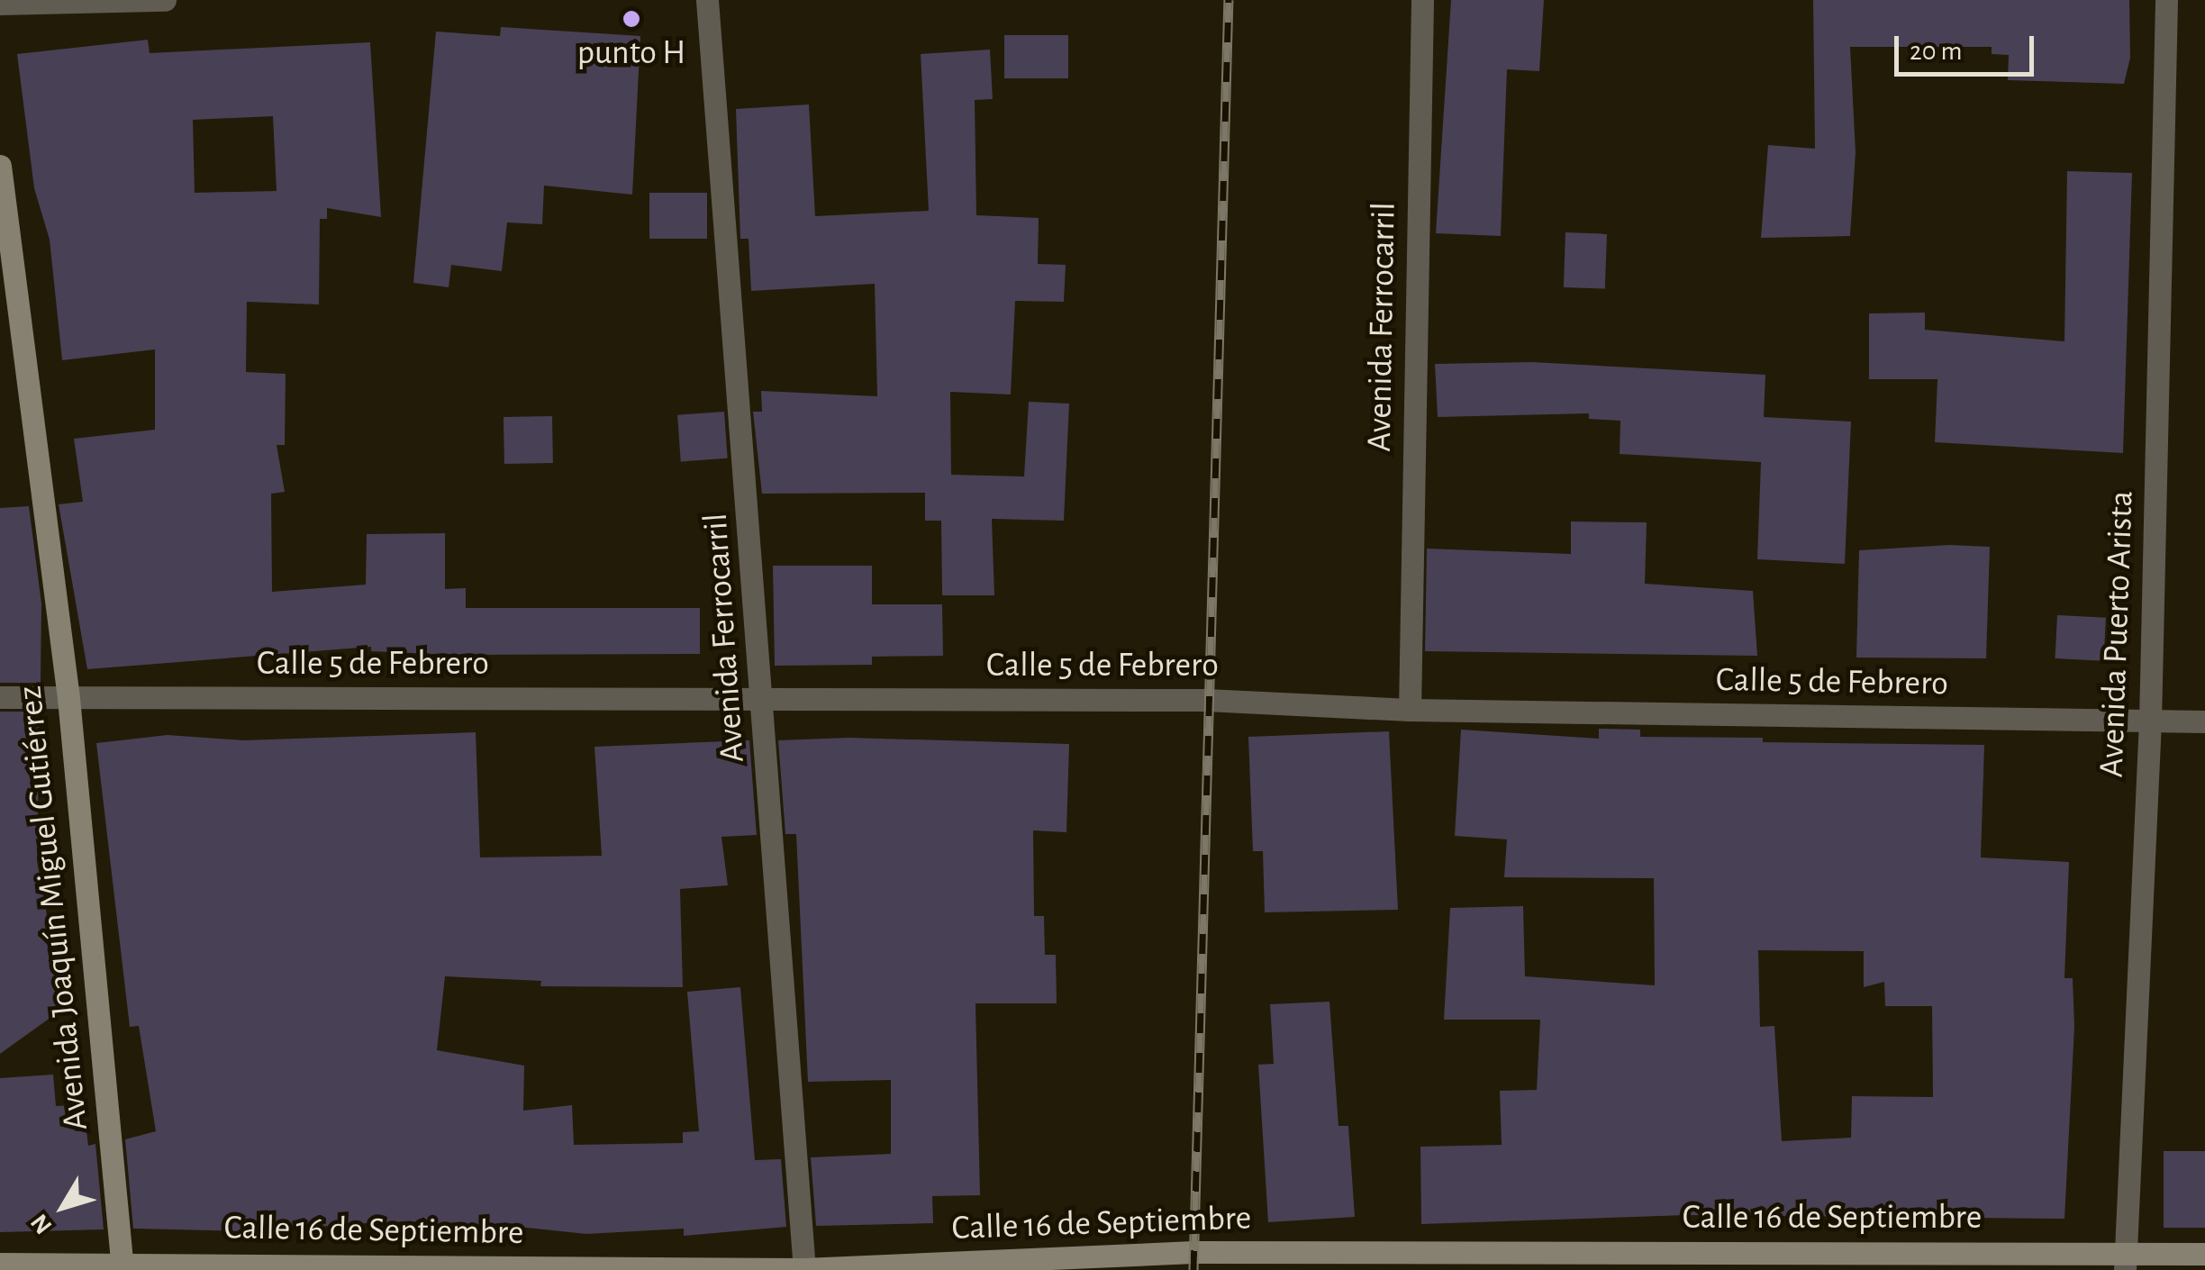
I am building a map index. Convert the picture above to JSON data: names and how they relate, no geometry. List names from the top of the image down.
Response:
{
  "streets": {
    "main road": ["Avenida Joaquín Miguel Gutiérrez", "Calle 16 de Septiembre"],
    "street": ["Avenida Ferrocarril", "Avenida Puerto Arista", "Calle 5 de Febrero"]
  },
  "crossings": [
    ["Avenida Ferrocarril", "Calle 5 de Febrero"],
    ["Avenida Ferrocarril", "Calle 16 de Septiembre"],
    ["Avenida Puerto Arista", "Calle 5 de Febrero"],
    ["Avenida Puerto Arista", "Calle 16 de Septiembre"],
    ["Calle 5 de Febrero", "Avenida Joaquín Miguel Gutiérrez"],
    ["Avenida Joaquín Miguel Gutiérrez", "Calle 16 de Septiembre"]
  ],
  "places": ["punto H"],
  "scale_bar": "20 m",
  "north": "bottom left"
}
